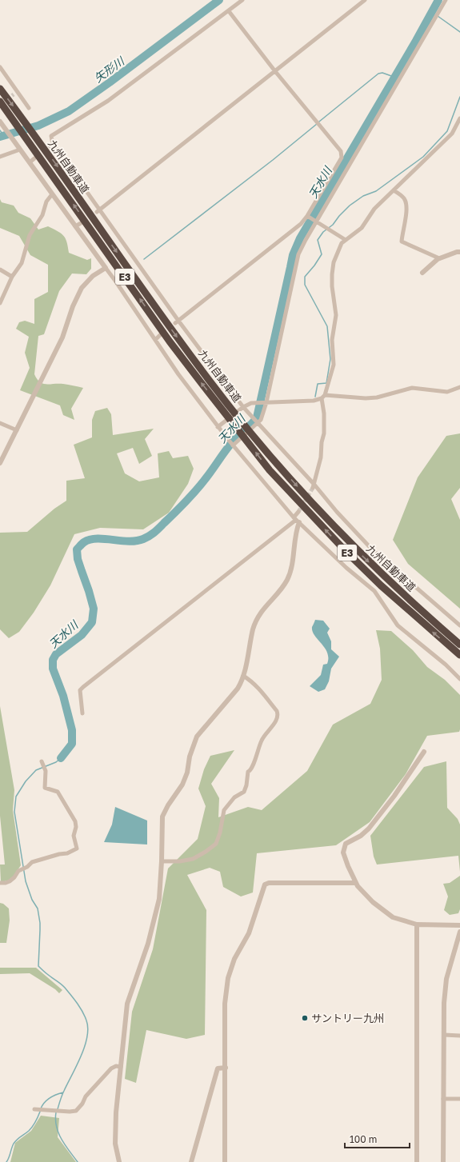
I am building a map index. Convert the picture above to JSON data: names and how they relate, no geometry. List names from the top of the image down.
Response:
{
  "streets": {
    "highway": ["九州自動車道", "E3"]
  },
  "water": ["矢形川", "天水川"],
  "places": ["サントリー九州"],
  "scale_bar": "100 m"
}
